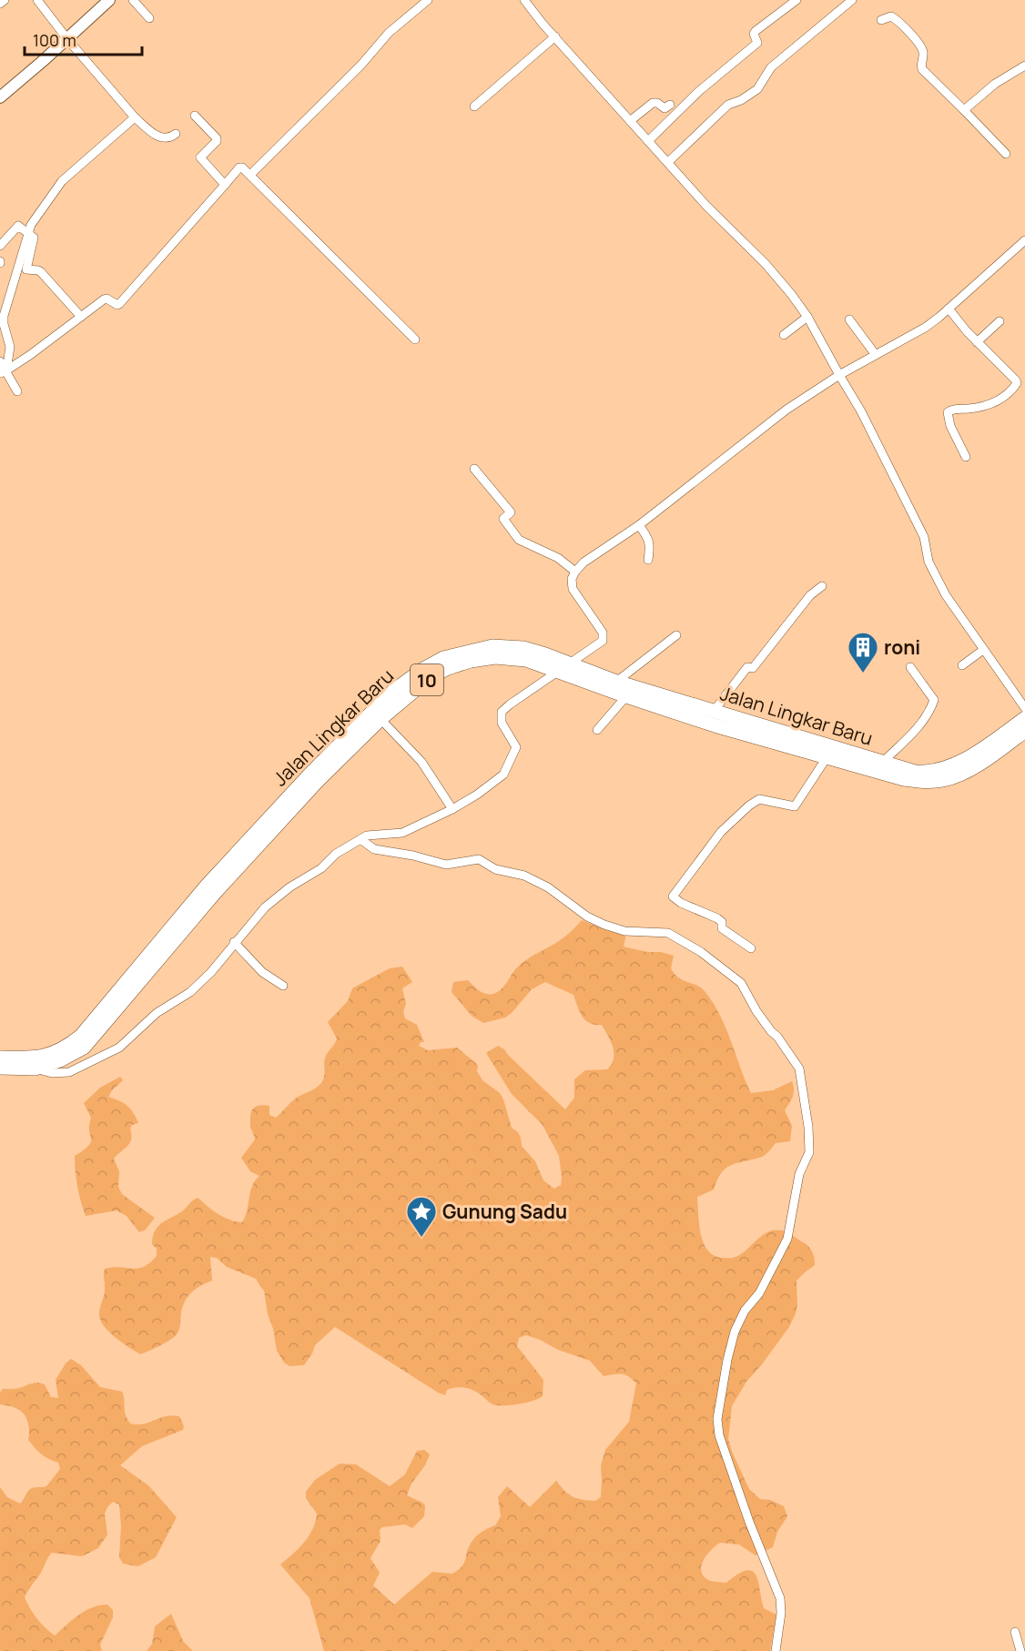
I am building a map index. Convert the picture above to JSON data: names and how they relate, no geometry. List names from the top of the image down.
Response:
{
  "streets": {
    "highway": ["10", "Jalan Lingkar Baru"]
  },
  "places": {
    "building": ["roni"],
    "place": ["Gunung Sadu"]
  },
  "scale_bar": "100 m"
}
